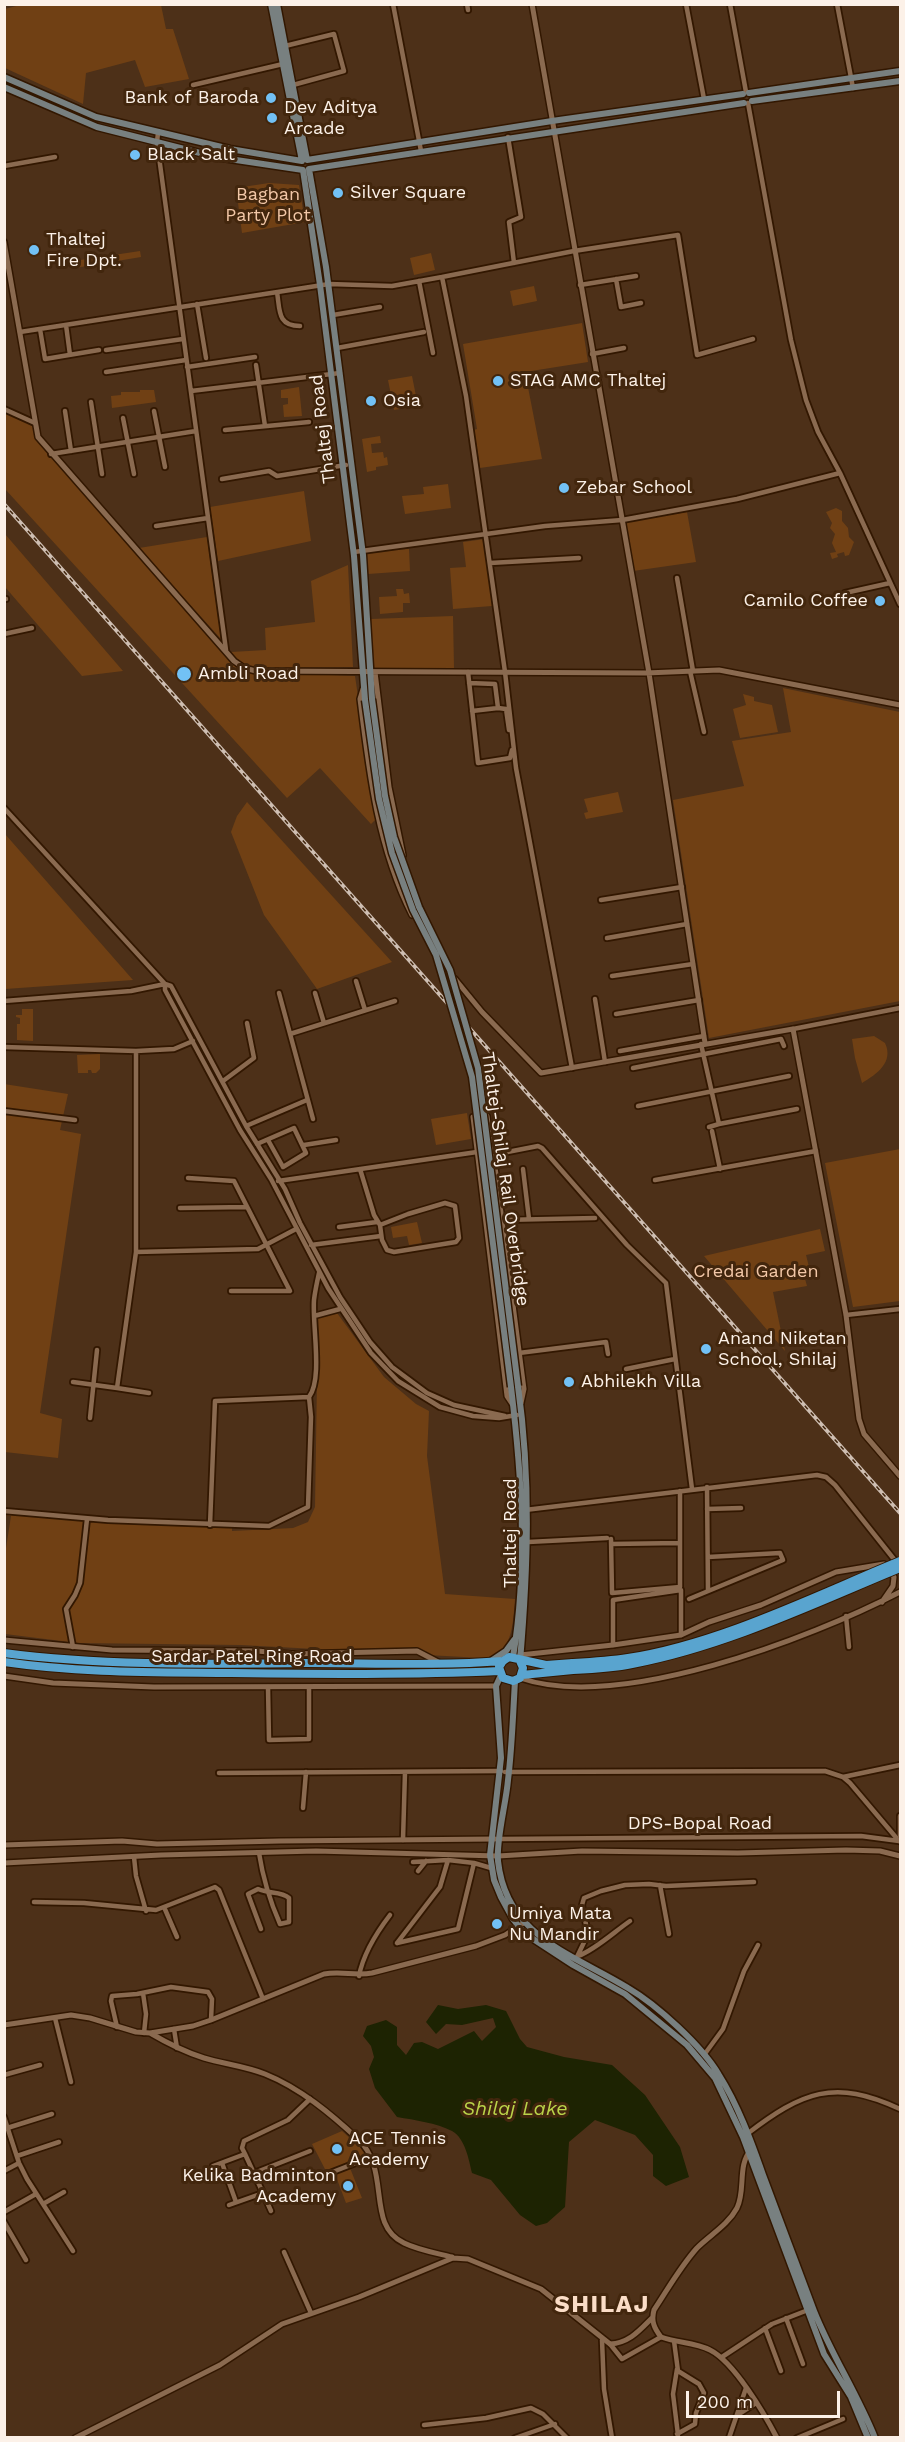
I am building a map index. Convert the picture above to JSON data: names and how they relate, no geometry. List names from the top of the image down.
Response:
{
  "streets": {
    "highway": ["Sardar Patel Ring Road"],
    "main road": ["Thaltej Road", "Thaltej-Shilaj Rail Overbridge"],
    "street": ["DPS-Bopal Road"]
  },
  "crossings": [
    ["Thaltej Road", "Thaltej-Shilaj Rail Overbridge"],
    ["Thaltej Road", "Sardar Patel Ring Road"]
  ],
  "districts": ["SHILAJ"],
  "water": ["Shilaj Lake"],
  "parks": ["Bagban Party Plot", "Credai Garden"],
  "places": [
    "Bank of Baroda",
    "Dev Aditya Arcade",
    "Black Salt",
    "Silver Square",
    "Thaltej Fire Dpt.",
    "STAG AMC Thaltej",
    "Osia",
    "Zebar School",
    "Camilo Coffee",
    "Ambli Road",
    "Anand Niketan School, Shilaj",
    "Abhilekh Villa",
    "Umiya Mata Nu Mandir",
    "ACE Tennis Academy",
    "Kelika Badminton Academy"
  ],
  "scale_bar": "200 m"
}
